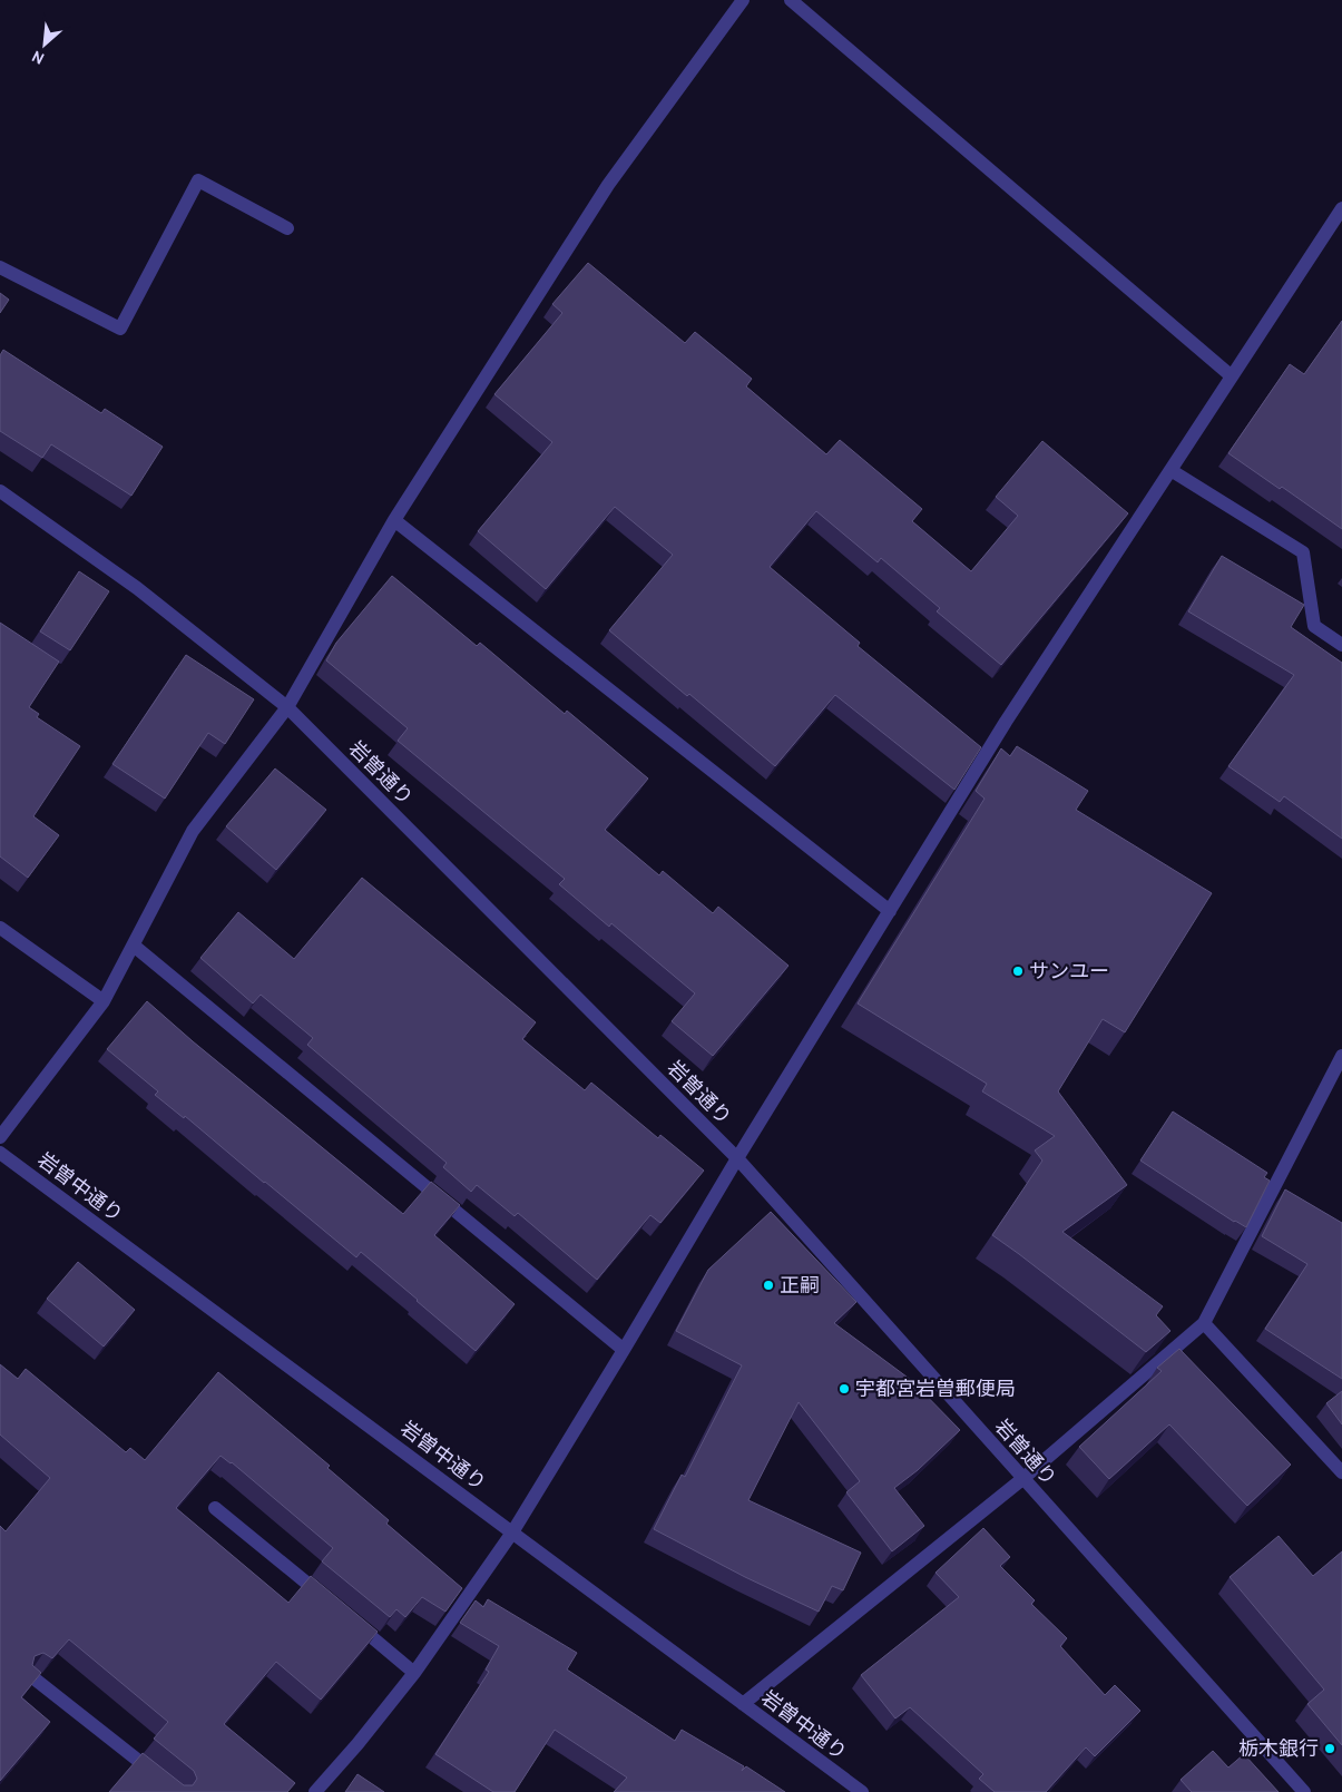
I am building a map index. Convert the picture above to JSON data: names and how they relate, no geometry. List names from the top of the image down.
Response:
{
  "streets": {
    "street": ["岩曽通り", "岩曽中通り"]
  },
  "places": [
    "サンユー",
    "正嗣",
    "宇都宮岩曽郵便局",
    "栃木銀行"
  ],
  "north": "bottom left"
}
